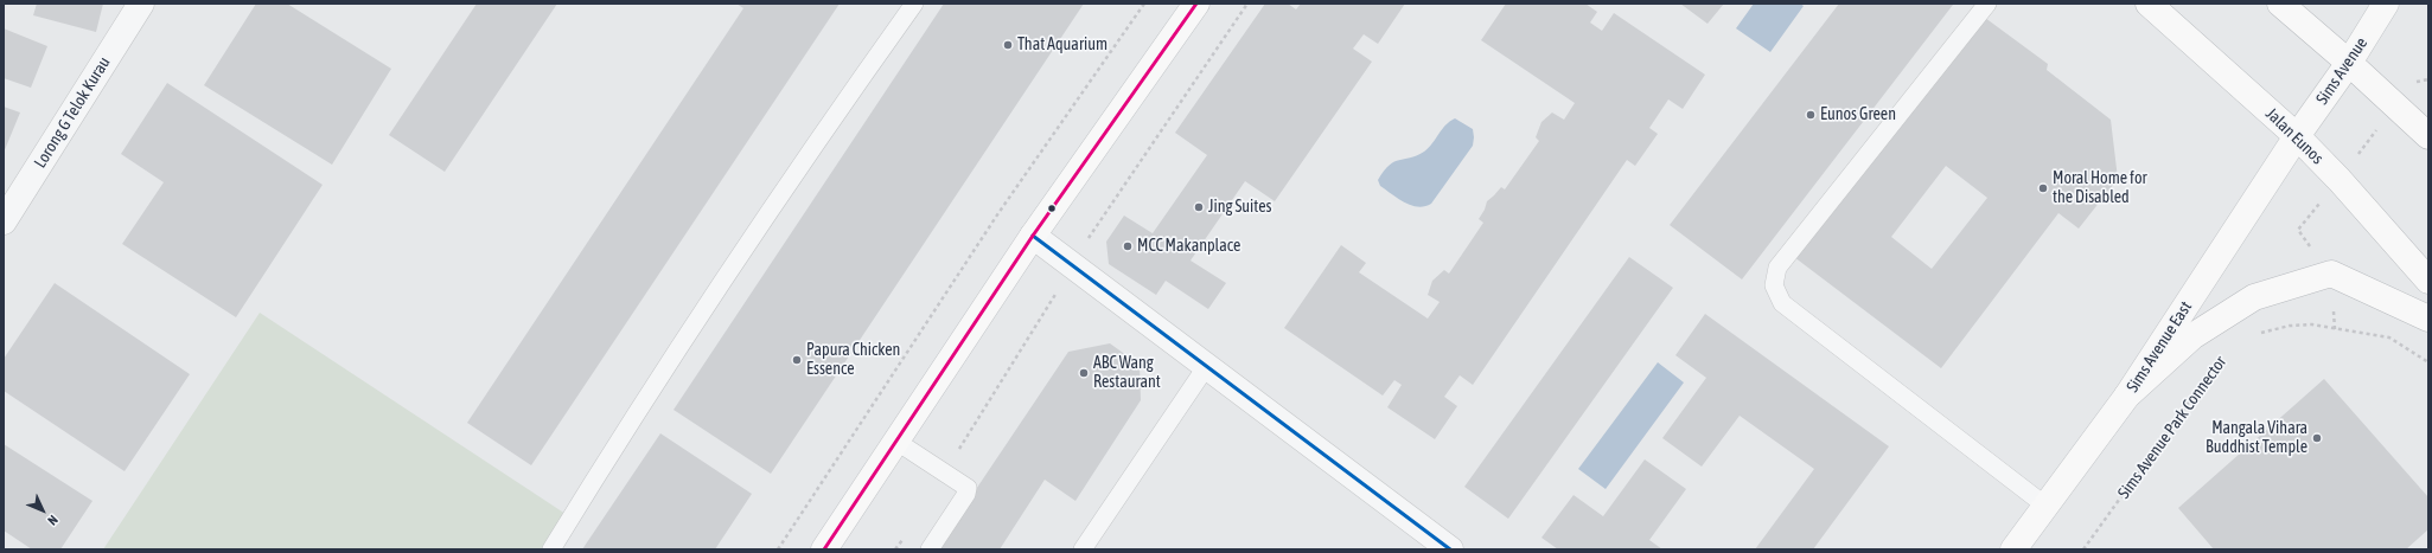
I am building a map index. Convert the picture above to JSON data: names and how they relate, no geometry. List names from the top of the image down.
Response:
{
  "streets": {
    "main road": ["Sims Avenue", "Jalan Eunos", "Sims Avenue East"],
    "street": ["Lorong G Telok Kurau"],
    "path": ["Sims Avenue Park Connector"]
  },
  "crossings": [
    ["Sims Avenue", "Jalan Eunos"],
    ["Sims Avenue", "Sims Avenue East"],
    ["Jalan Eunos", "Sims Avenue East"]
  ],
  "places": [
    "That Aquarium",
    "Eunos Green",
    "Moral Home for the Disabled",
    "Jing Suites",
    "MCC Makanplace",
    "Papura Chicken Essence",
    "ABC Wang Restaurant",
    "Mangala Vihara Buddhist Temple"
  ],
  "north": "bottom right"
}
